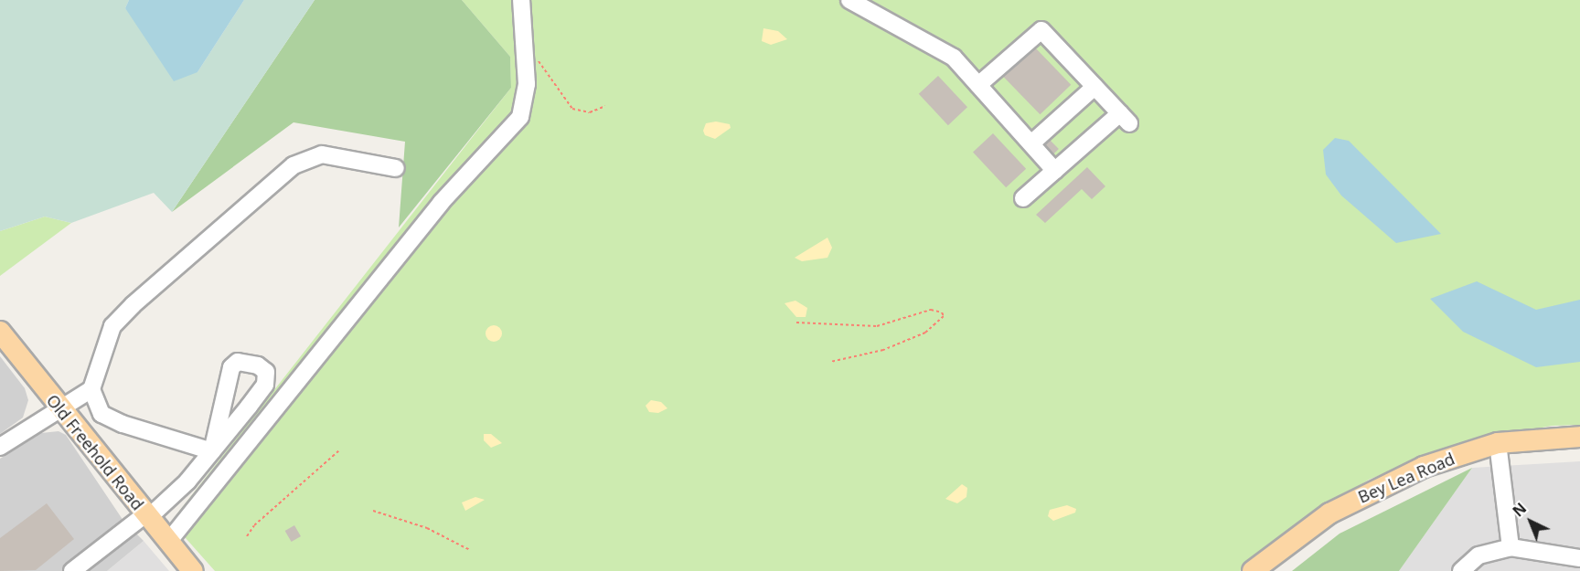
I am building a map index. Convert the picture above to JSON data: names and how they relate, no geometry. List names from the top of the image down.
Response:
{
  "streets": {
    "main road": ["Old Freehold Road", "Bey Lea Road"]
  },
  "north": "top left"
}
